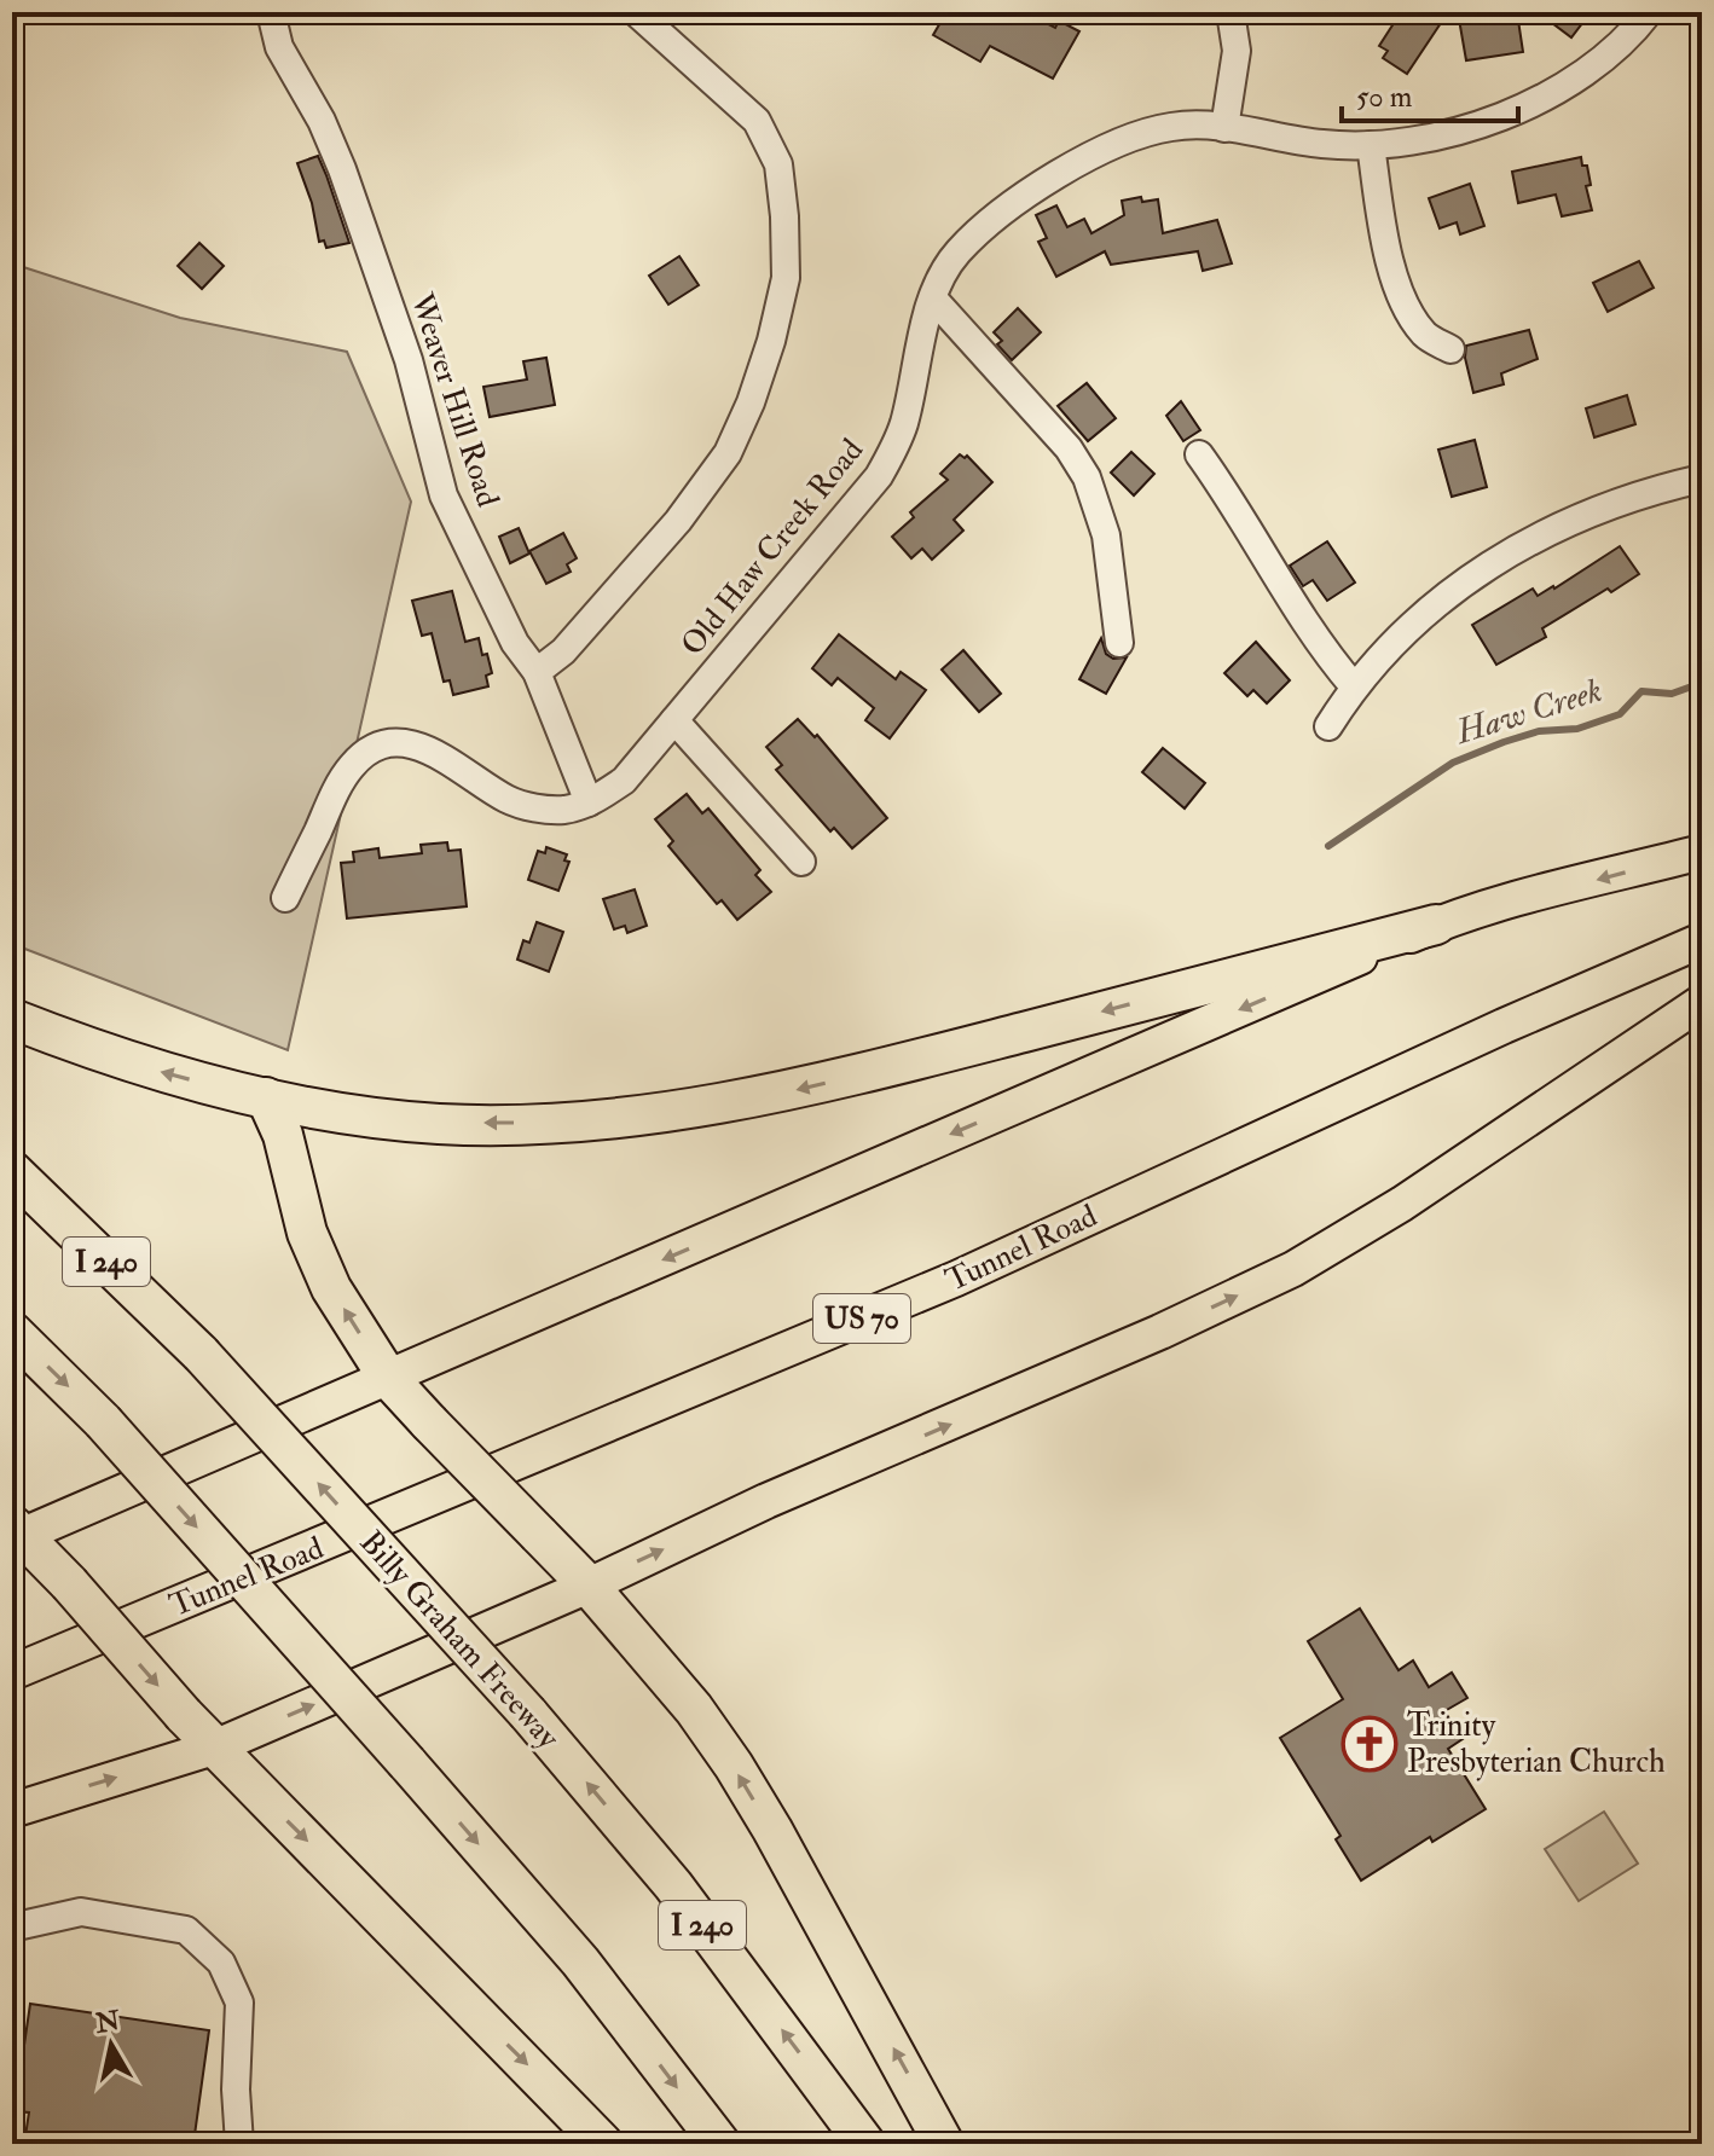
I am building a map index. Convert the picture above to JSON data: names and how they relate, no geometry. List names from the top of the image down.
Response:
{
  "streets": {
    "highway": ["I 240", "Billy Graham Freeway"],
    "main road": ["Tunnel Road", "US 70"],
    "street": ["Weaver Hill Road", "Old Haw Creek Road"]
  },
  "crossings": [
    ["Weaver Hill Road", "Old Haw Creek Road"]
  ],
  "water": ["Haw Creek"],
  "places": {
    "church": ["Trinity Presbyterian Church"]
  },
  "scale_bar": "50 m",
  "north": "top"
}
